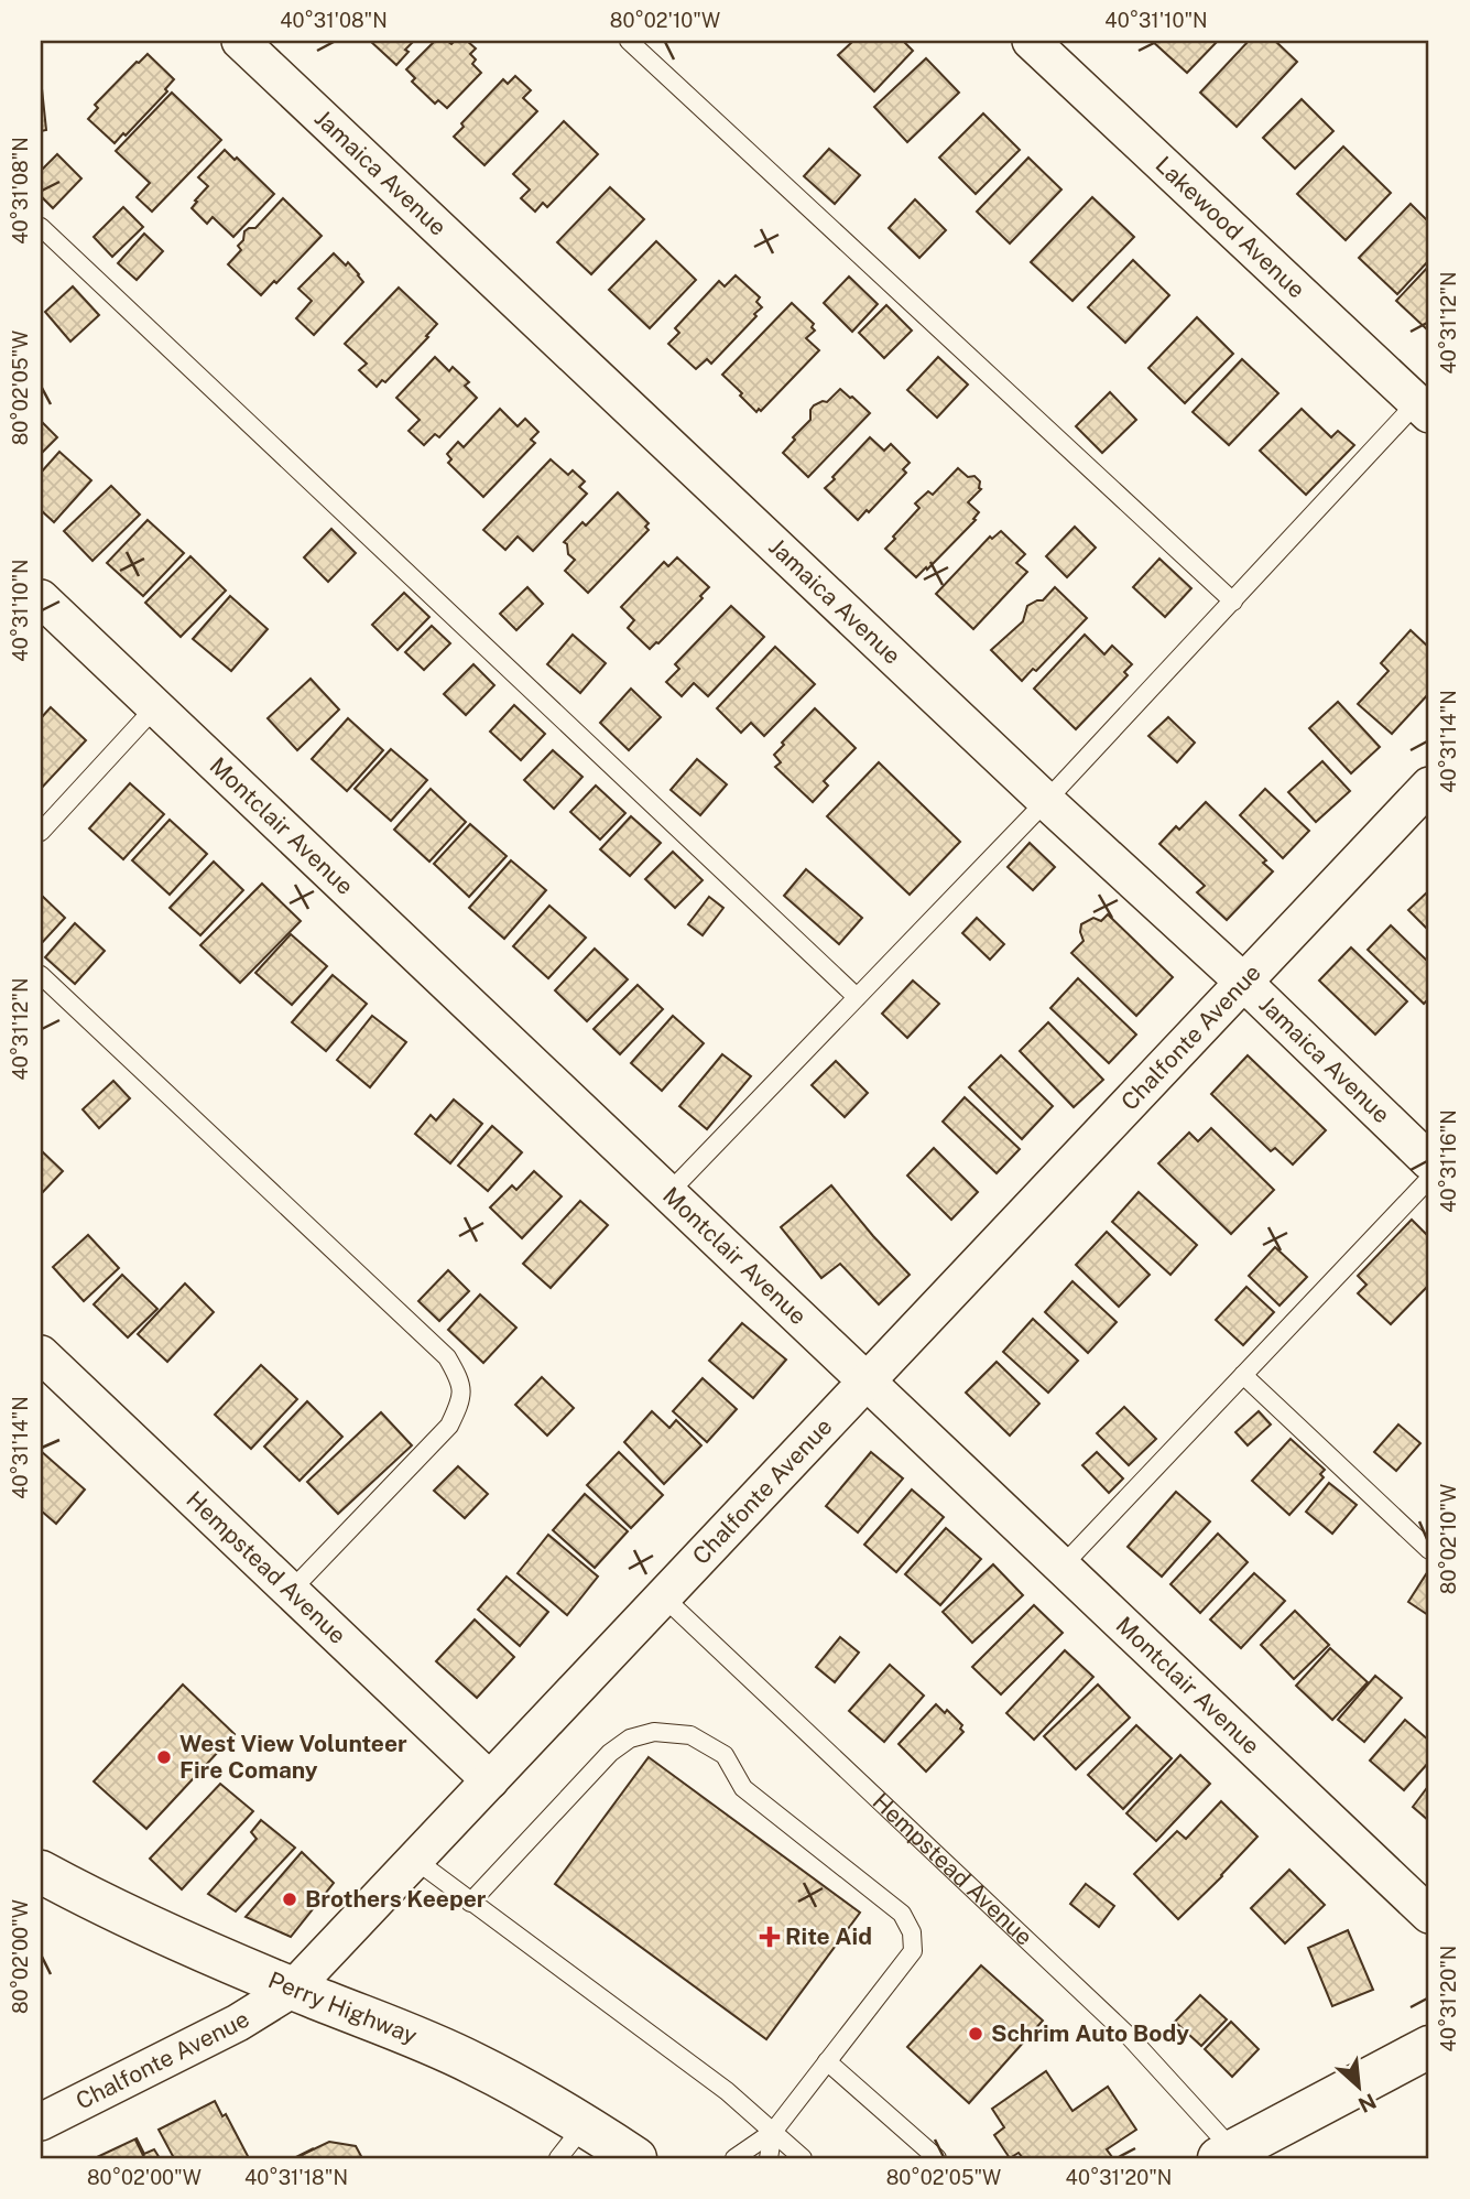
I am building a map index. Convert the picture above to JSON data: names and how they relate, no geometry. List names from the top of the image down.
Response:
{
  "streets": {
    "main road": ["Perry Highway"],
    "street": [
      "Jamaica Avenue",
      "Lakewood Avenue",
      "Montclair Avenue",
      "Chalfonte Avenue",
      "Hempstead Avenue"
    ]
  },
  "crossings": [
    ["Jamaica Avenue", "Chalfonte Avenue"],
    ["Montclair Avenue", "Chalfonte Avenue"],
    ["Chalfonte Avenue", "Hempstead Avenue"],
    ["Chalfonte Avenue", "Perry Highway"]
  ],
  "places": {
    "other": ["West View Volunteer Fire Comany", "Brothers Keeper", "Schrim Auto Body"],
    "health": ["Rite Aid"]
  },
  "north": "bottom right",
  "coordinates": [
    "40°31'08\"N",
    "80°02'10\"W",
    "40°31'10\"N",
    "40°31'12\"N",
    "80°02'05\"W",
    "40°31'14\"N",
    "40°31'16\"N",
    "80°02'00\"W",
    "40°31'20\"N",
    "40°31'18\"N"
  ]
}
